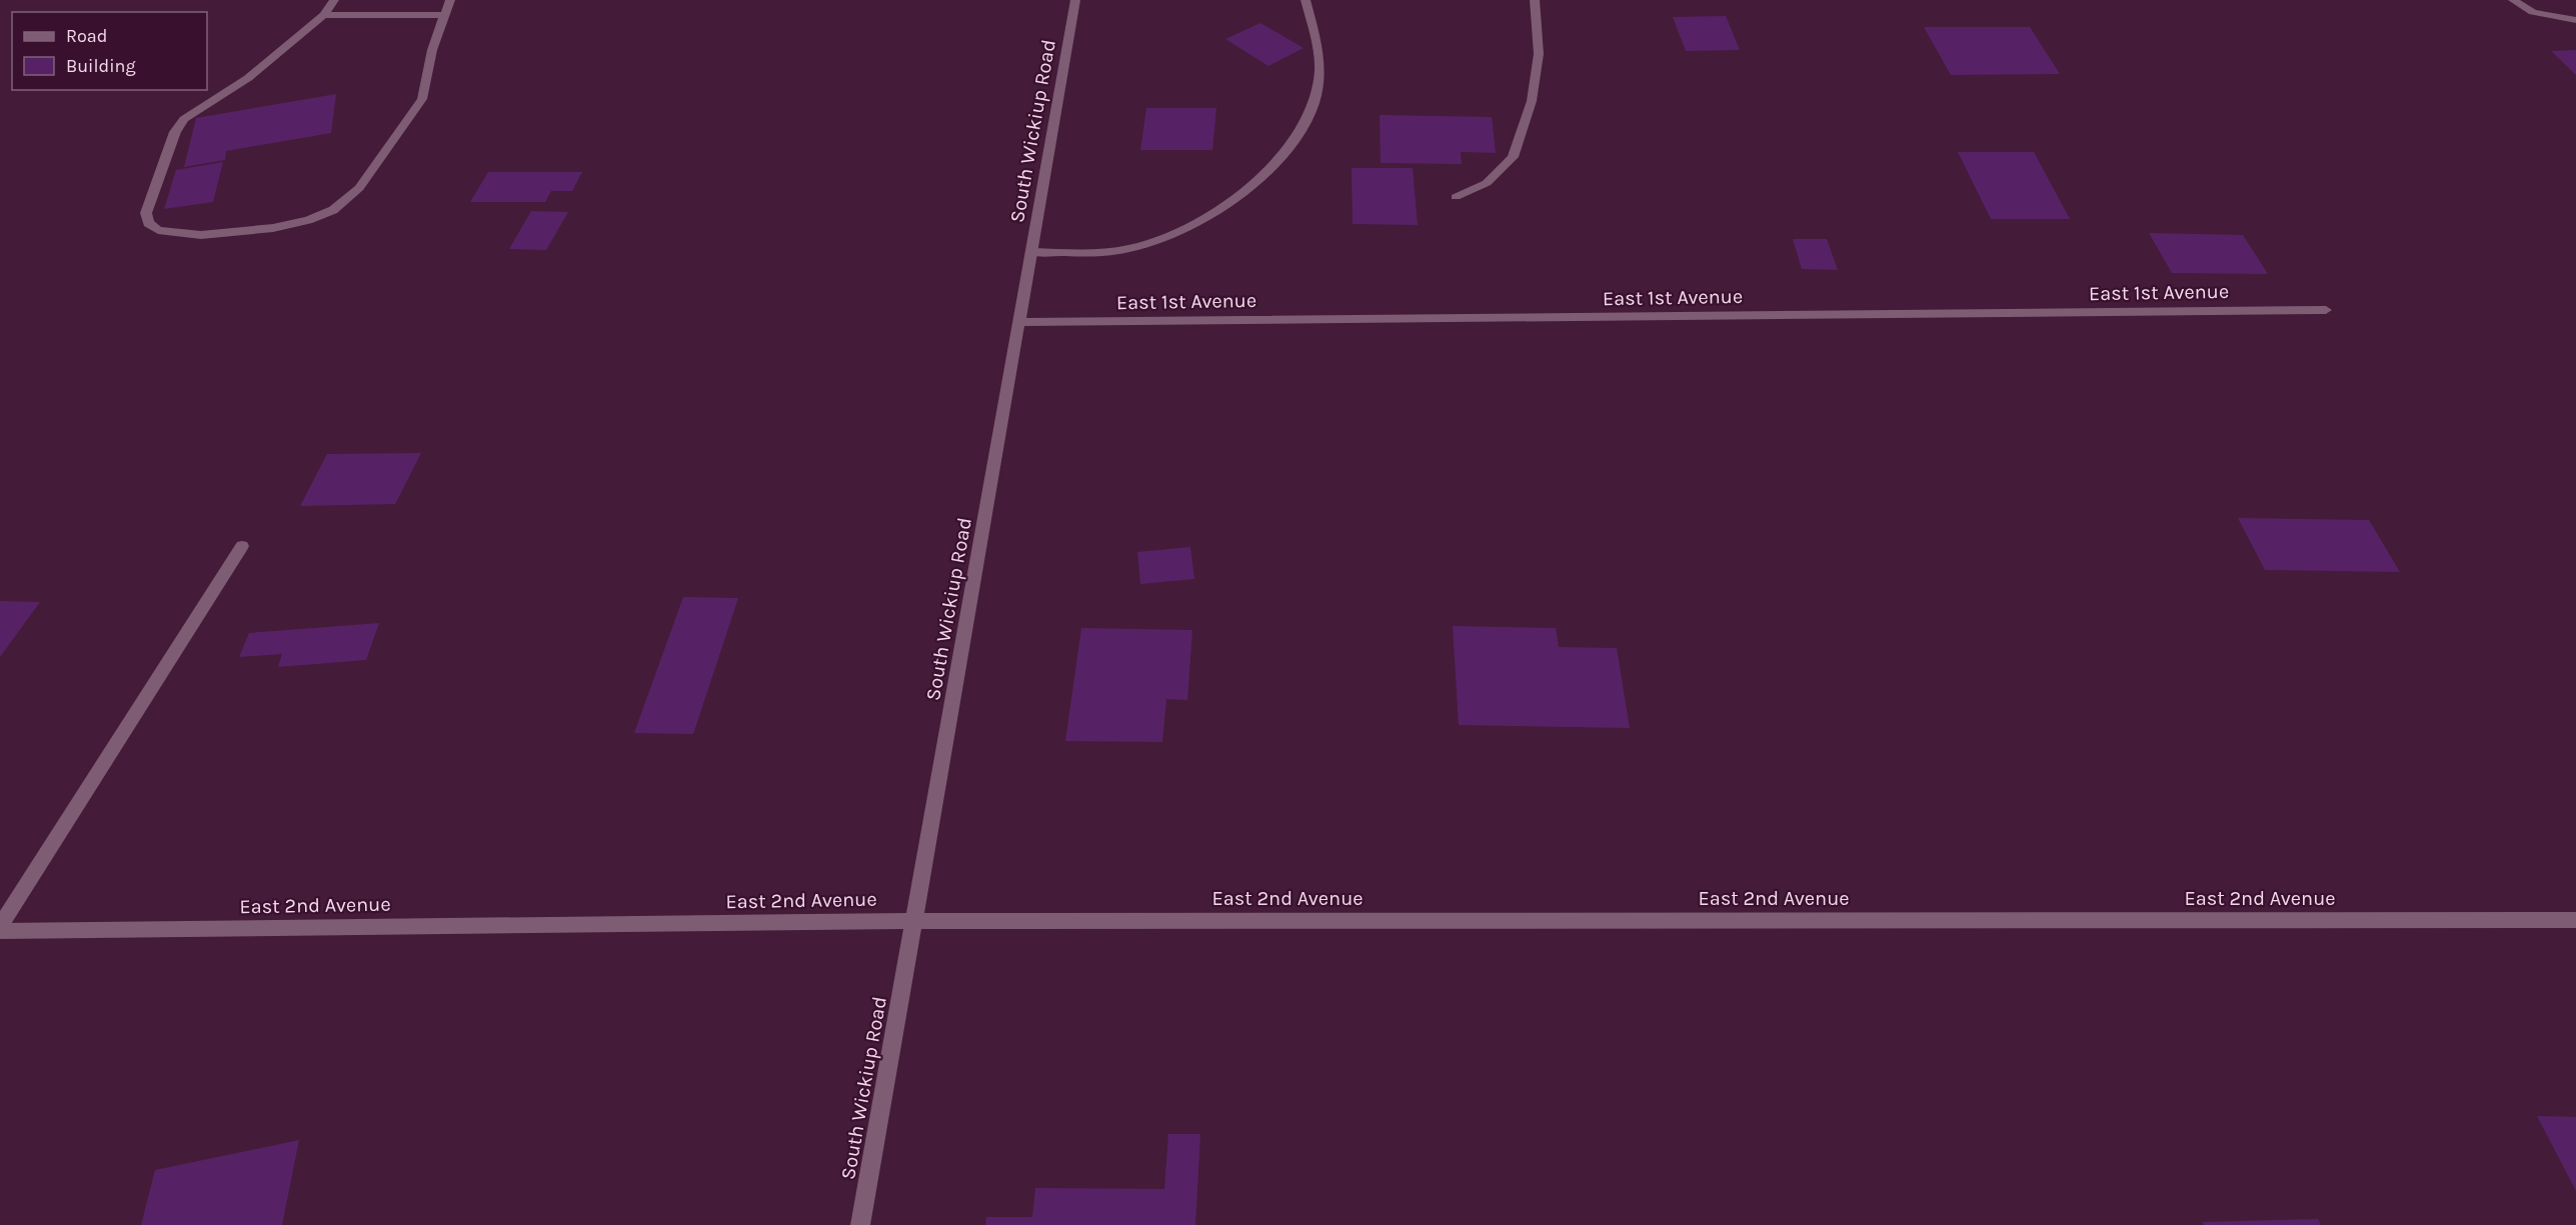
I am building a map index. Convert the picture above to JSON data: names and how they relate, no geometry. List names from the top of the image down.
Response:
{
  "streets": {
    "street": ["South Wickiup Road", "East 1st Avenue", "East 2nd Avenue"]
  },
  "crossings": [
    ["South Wickiup Road", "East 1st Avenue"],
    ["South Wickiup Road", "East 2nd Avenue"]
  ],
  "legend": ["Road", "Building"]
}
